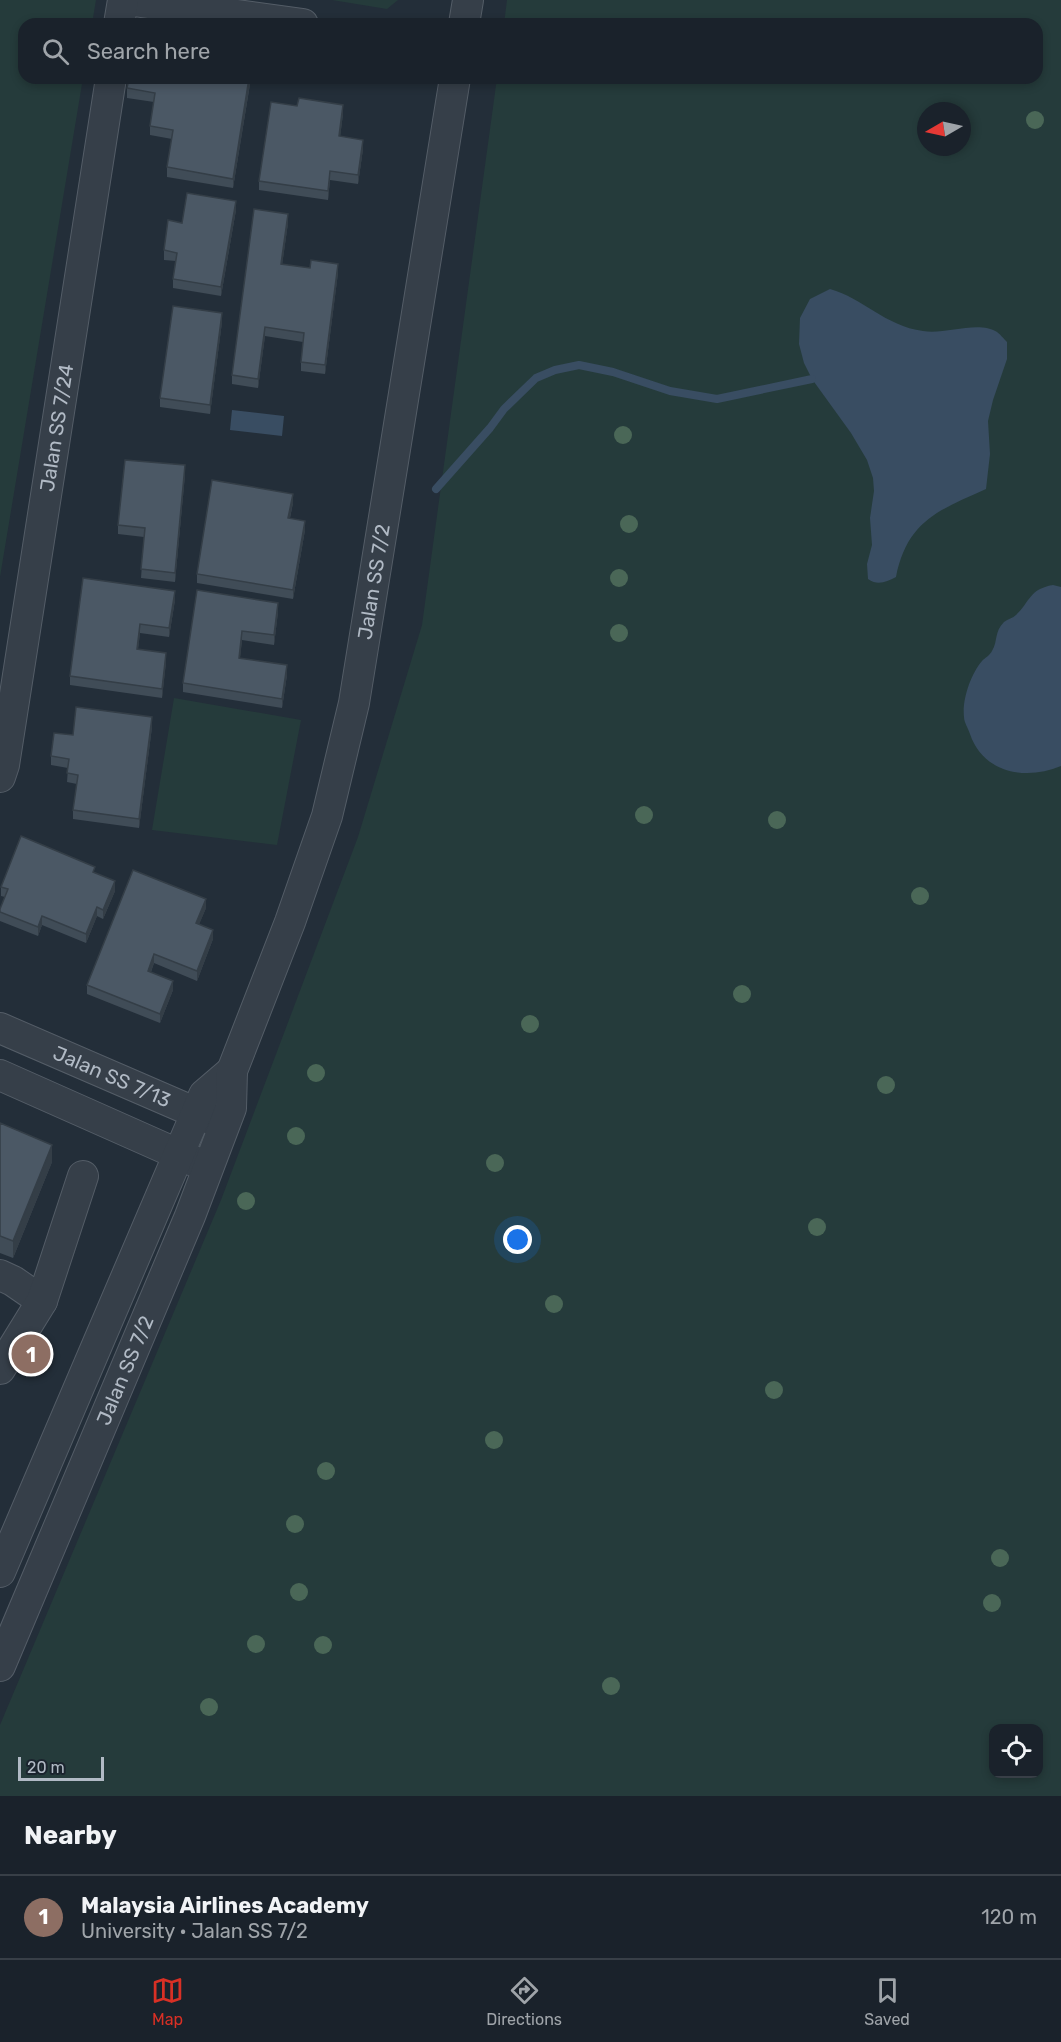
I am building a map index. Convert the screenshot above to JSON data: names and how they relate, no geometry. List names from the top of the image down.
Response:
{
  "streets": {
    "street": ["Jalan SS 7/24", "Jalan SS 7/2", "Jalan SS 7/13"]
  },
  "crossings": [
    ["Jalan SS 7/2", "Jalan SS 7/13"]
  ],
  "scale_bar": "20 m",
  "north": "left",
  "page": {
    "search": "Search here",
    "pins": "1",
    "scale": "20 m",
    "heading": "Nearby",
    "list": [
      {
        "mark": "1",
        "name": "Malaysia Airlines Academy",
        "note": "University · Jalan SS 7/2",
        "value": "120 m"
      }
    ],
    "nav": ["Map", "Directions", "Saved"]
  }
}
